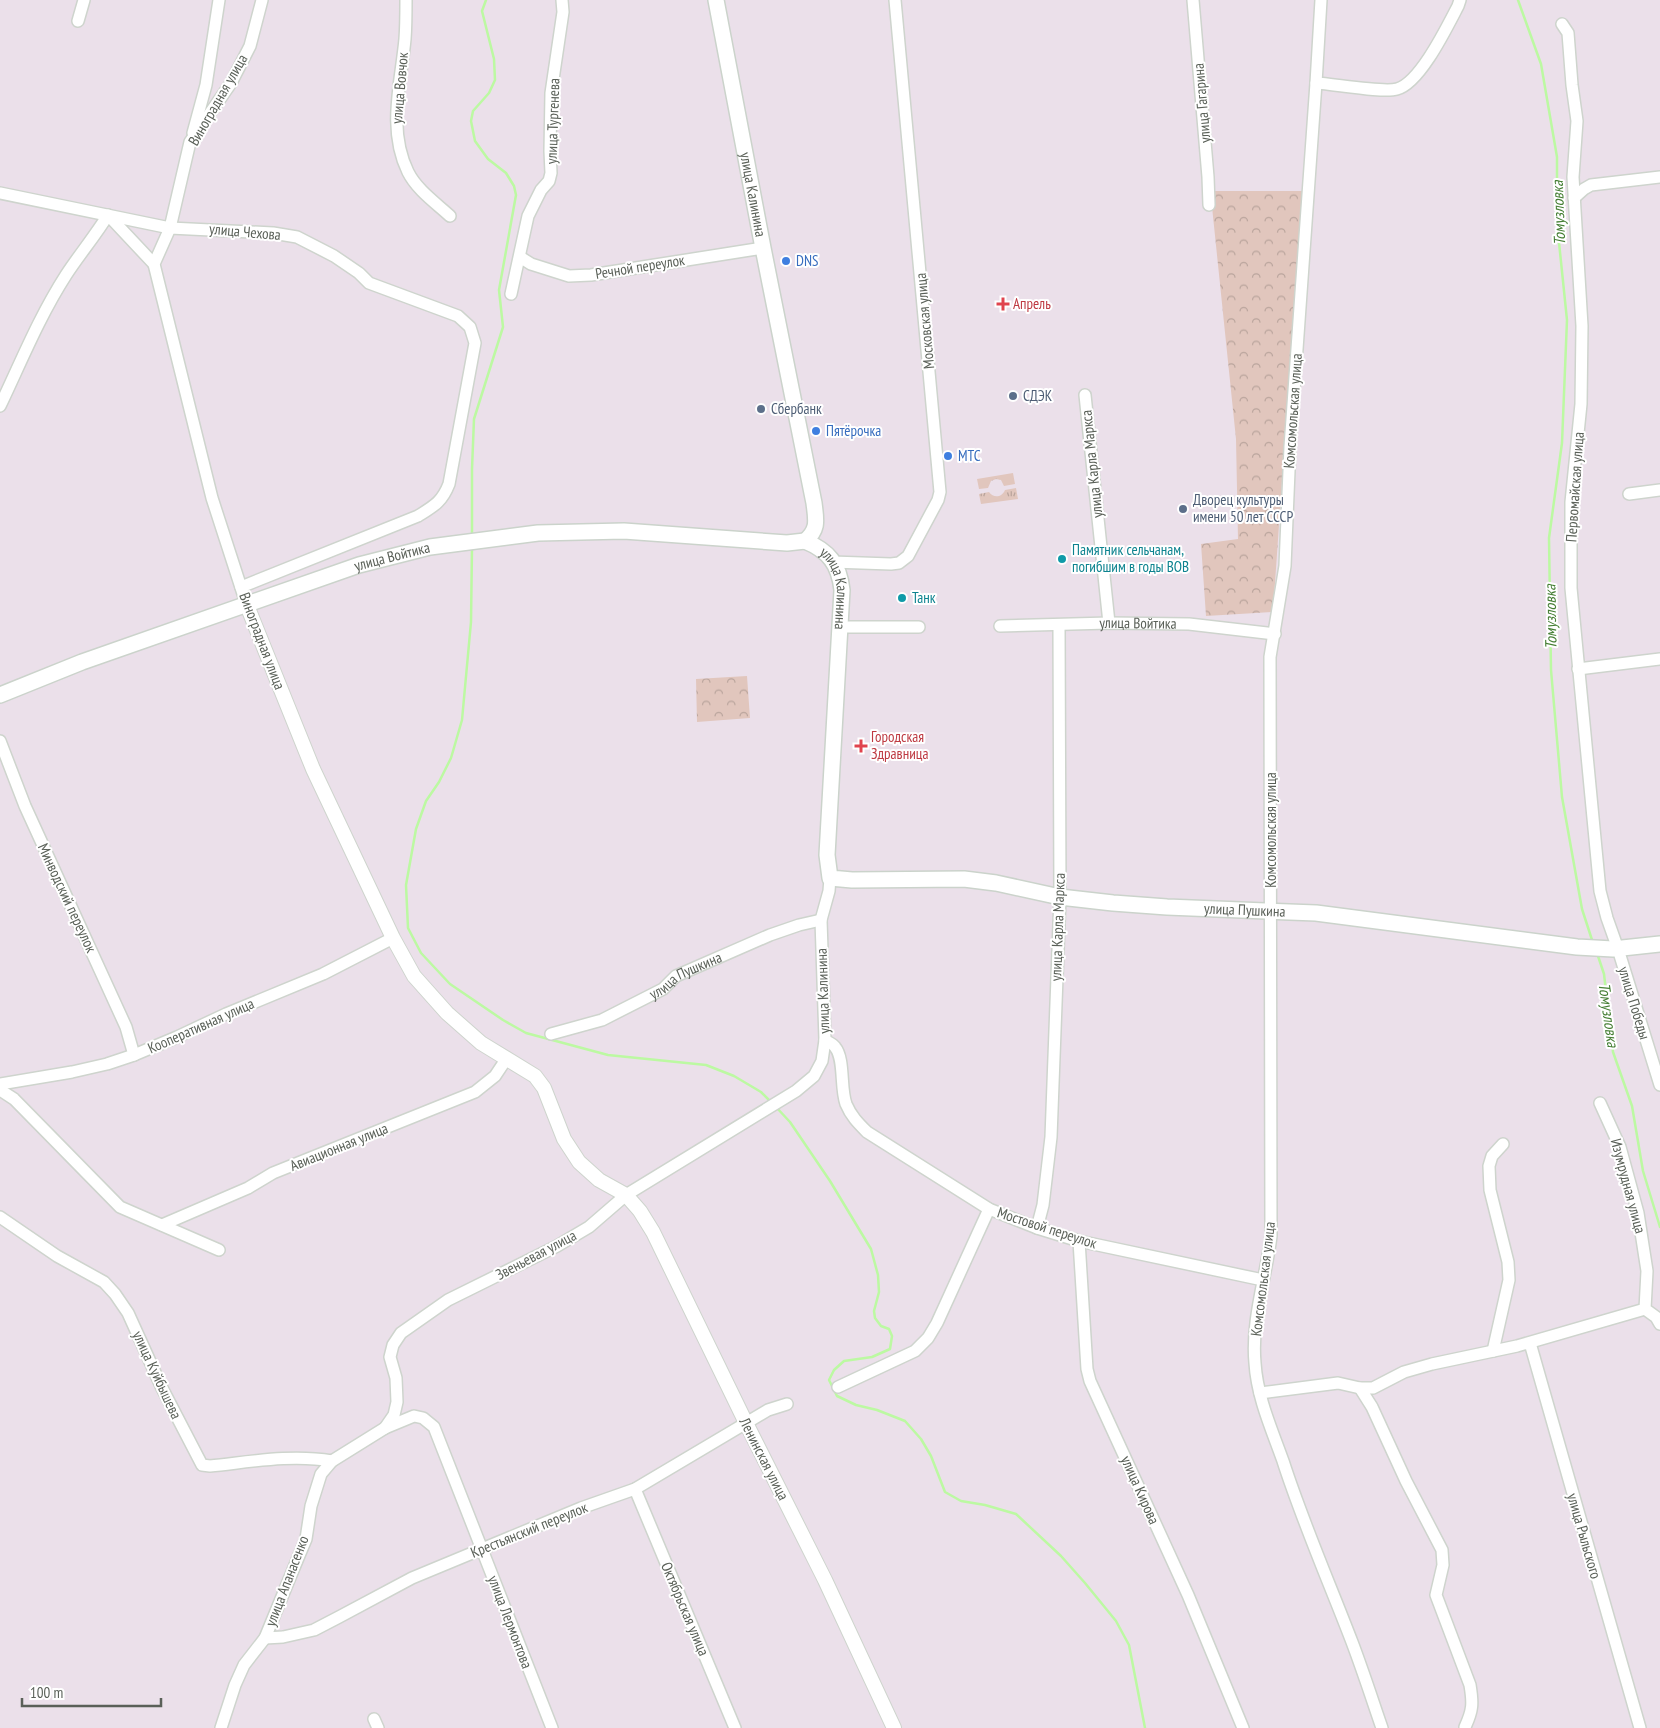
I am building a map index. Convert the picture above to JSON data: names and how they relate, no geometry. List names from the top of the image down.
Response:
{
  "streets": {
    "main road": ["улица Калинина", "улица Войтика", "улица Пушкина"],
    "street": [
      "улица Вовчок",
      "Виноградная улица",
      "улица Гагарина",
      "улица Тургенева",
      "улица Чехова",
      "Речной переулок",
      "Московская улица",
      "Комсомольская улица",
      "улица Карла Маркса",
      "Первомайская улица",
      "Минводский переулок",
      "улица Победы",
      "Кооперативная улица",
      "Авиационная улица",
      "Изумрудная улица",
      "Мостовой переулок",
      "Звеньевая улица",
      "улица Куйбышева",
      "Ленинская улица",
      "улица Кирова",
      "Крестьянский переулок",
      "улица Рыльского",
      "улица Апанасенко",
      "Октябрьская улица",
      "улица Лермонтова"
    ]
  },
  "crossings": [
    ["Виноградная улица", "улица Чехова"],
    ["Виноградная улица", "улица Войтика"],
    ["Виноградная улица", "Кооперативная улица"],
    ["Виноградная улица", "Авиационная улица"],
    ["Виноградная улица", "Звеньевая улица"],
    ["Виноградная улица", "Ленинская улица"],
    ["улица Тургенева", "Речной переулок"],
    ["улица Калинина", "Речной переулок"],
    ["улица Калинина", "Московская улица"],
    ["улица Калинина", "улица Войтика"],
    ["улица Калинина", "улица Пушкина"],
    ["улица Калинина", "Мостовой переулок"],
    ["улица Калинина", "Звеньевая улица"],
    ["Комсомольская улица", "улица Войтика"],
    ["Комсомольская улица", "улица Пушкина"],
    ["Комсомольская улица", "Мостовой переулок"],
    ["улица Карла Маркса", "улица Войтика"],
    ["улица Карла Маркса", "улица Пушкина"],
    ["улица Карла Маркса", "Мостовой переулок"],
    ["Первомайская улица", "улица Пушкина"],
    ["Первомайская улица", "улица Победы"],
    ["Минводский переулок", "Кооперативная улица"],
    ["улица Пушкина", "улица Победы"],
    ["Мостовой переулок", "улица Кирова"],
    ["Звеньевая улица", "Ленинская улица"],
    ["Звеньевая улица", "улица Апанасенко"],
    ["Звеньевая улица", "улица Лермонтова"],
    ["улица Куйбышева", "улица Апанасенко"],
    ["Ленинская улица", "Крестьянский переулок"],
    ["Крестьянский переулок", "улица Апанасенко"],
    ["Крестьянский переулок", "Октябрьская улица"],
    ["Крестьянский переулок", "улица Лермонтова"],
    ["улица Апанасенко", "улица Лермонтова"]
  ],
  "water": ["Томузловка"],
  "places": {
    "other": [
      "DNS",
      "СДЭК",
      "Сбербанк",
      "Пятёрочка",
      "МТС",
      "Дворец культуры имени 50 лет СССР",
      "Памятник сельчанам, погибшим в годы ВОВ",
      "Танк"
    ],
    "health": ["Апрель", "Городская Здравница"]
  },
  "scale_bar": "100 m"
}
